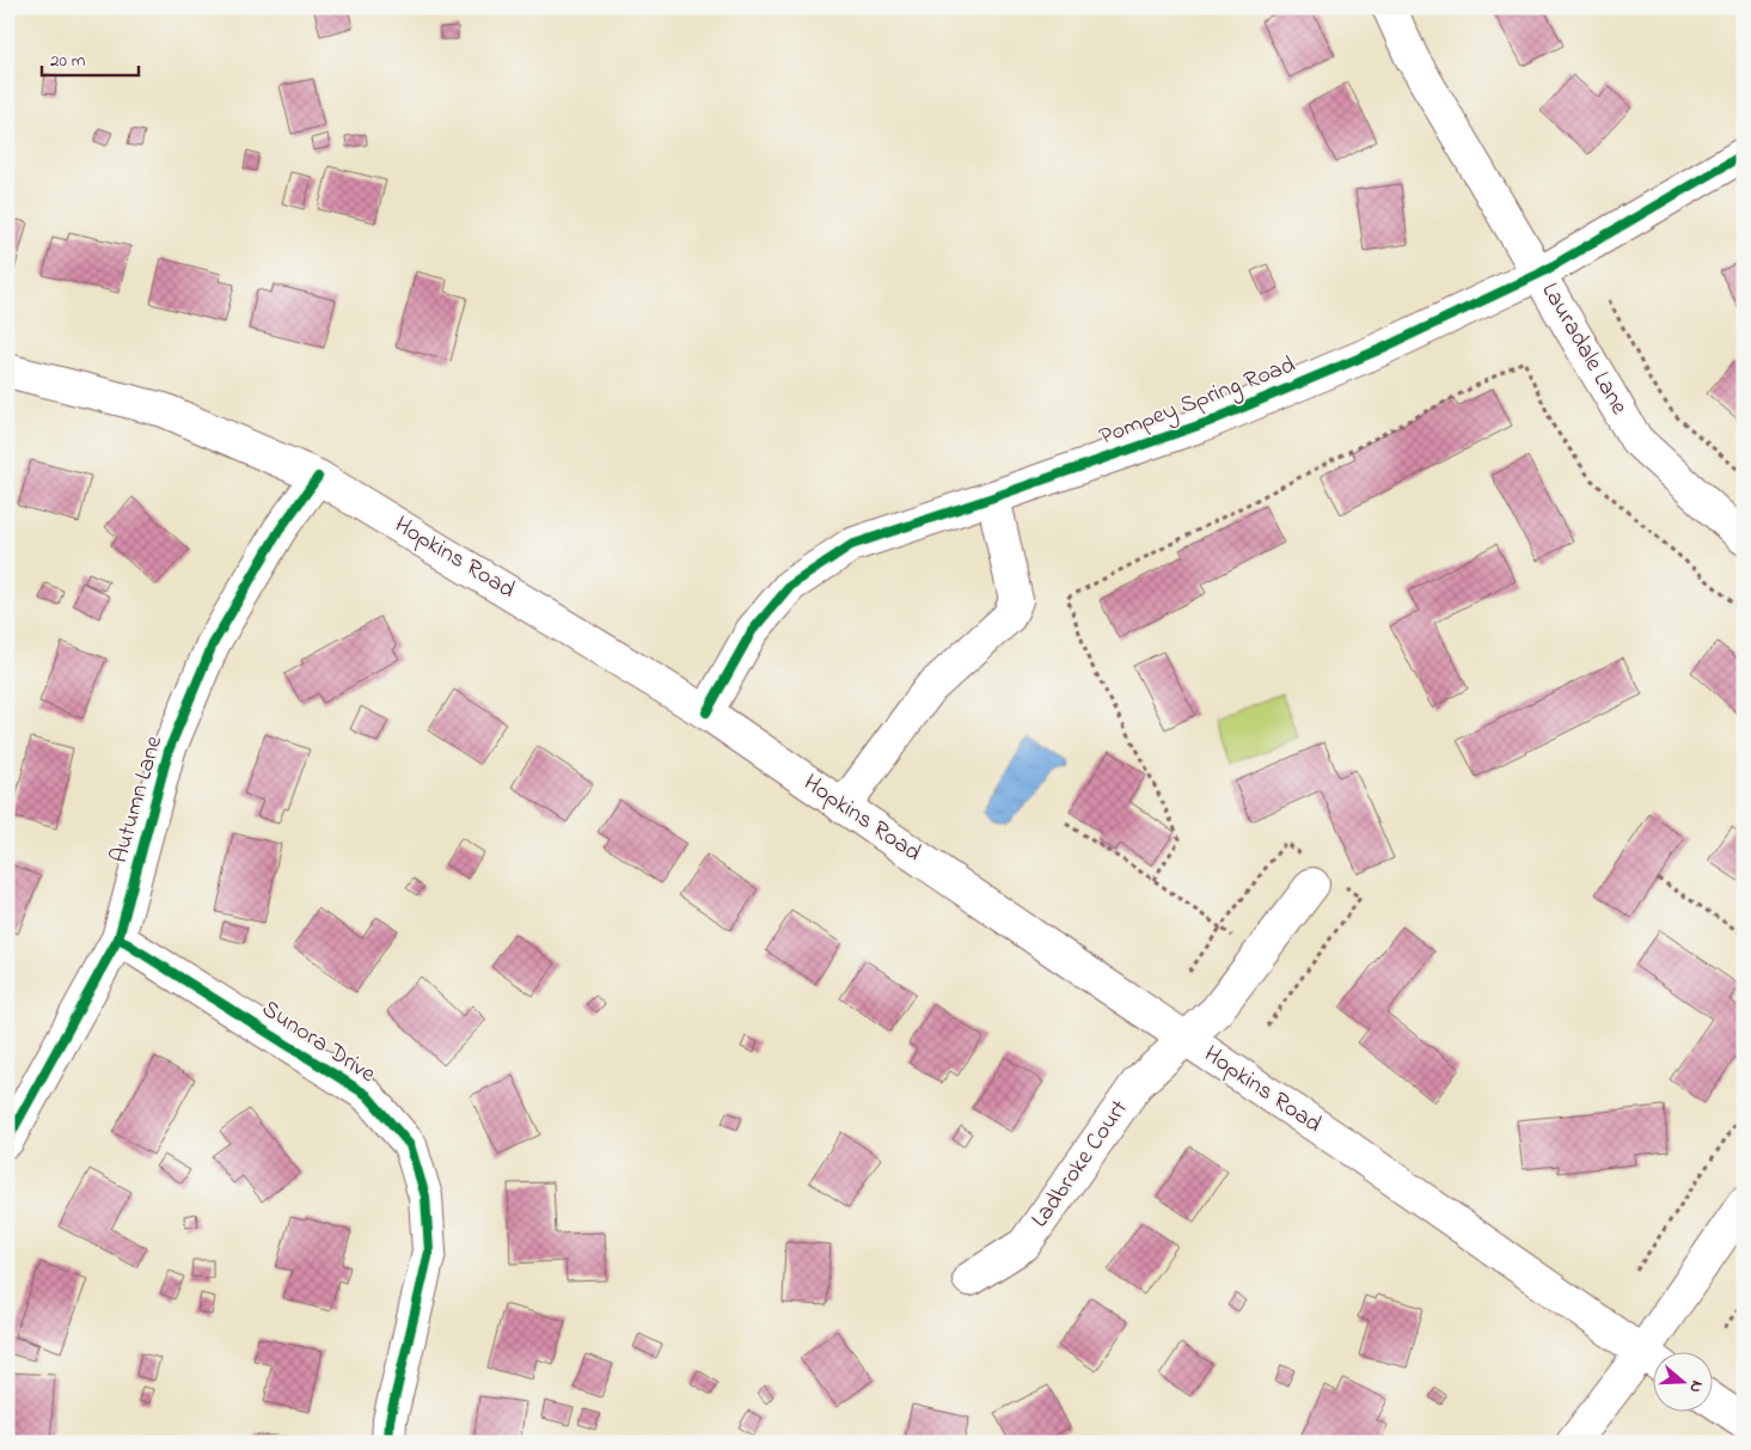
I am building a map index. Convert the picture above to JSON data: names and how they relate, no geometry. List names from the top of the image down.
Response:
{
  "streets": {
    "street": [
      "Lauradale Lane",
      "Pompey Spring Road",
      "Hopkins Road",
      "Autumn Lane",
      "Sunora Drive",
      "Ladbroke Court"
    ]
  },
  "crossings": [
    ["Lauradale Lane", "Pompey Spring Road"],
    ["Pompey Spring Road", "Hopkins Road"],
    ["Hopkins Road", "Autumn Lane"],
    ["Hopkins Road", "Ladbroke Court"],
    ["Autumn Lane", "Sunora Drive"]
  ],
  "scale_bar": "20 m",
  "north": "right"
}
